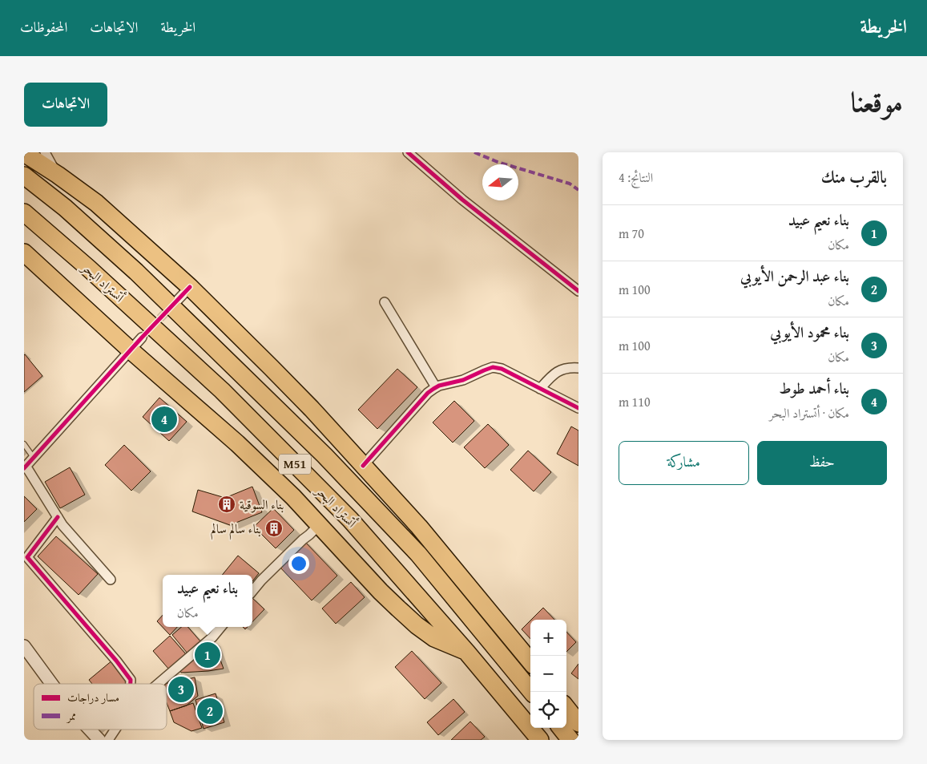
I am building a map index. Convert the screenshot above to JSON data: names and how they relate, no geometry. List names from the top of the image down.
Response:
{
  "streets": {
    "highway": ["أتستراد البحر", "M51"]
  },
  "places": {
    "building": ["بناء السوقية", "بناء سالم سالم"]
  },
  "legend": ["مسار دراجات", "ممر"],
  "north": "left",
  "page": {
    "header": "الخريطة",
    "nav": ["الخريطة", "الاتجاهات", "المحفوظات"],
    "title": "موقعنا",
    "buttons": [
      "الاتجاهات",
      ["حفظ", "مشاركة"]
    ],
    "heading": ["بالقرب منك", "النتائج: 4"],
    "list": [
      {
        "mark": "1",
        "name": "بناء نعيم عبيد",
        "note": "مكان",
        "value": "70 m"
      },
      {
        "mark": "2",
        "name": "بناء عبد الرحمن الأيوبي",
        "note": "مكان",
        "value": "100 m"
      },
      {
        "mark": "3",
        "name": "بناء محمود الأيوبي",
        "note": "مكان",
        "value": "100 m"
      },
      {
        "mark": "4",
        "name": "بناء أحمد طوط",
        "note": "مكان · أتستراد البحر",
        "value": "110 m"
      }
    ],
    "pins": [
      "4",
      "1",
      "3",
      "2"
    ],
    "popup": ["بناء نعيم عبيد", "مكان"],
    "map_buttons": ["+", "−"]
  }
}
